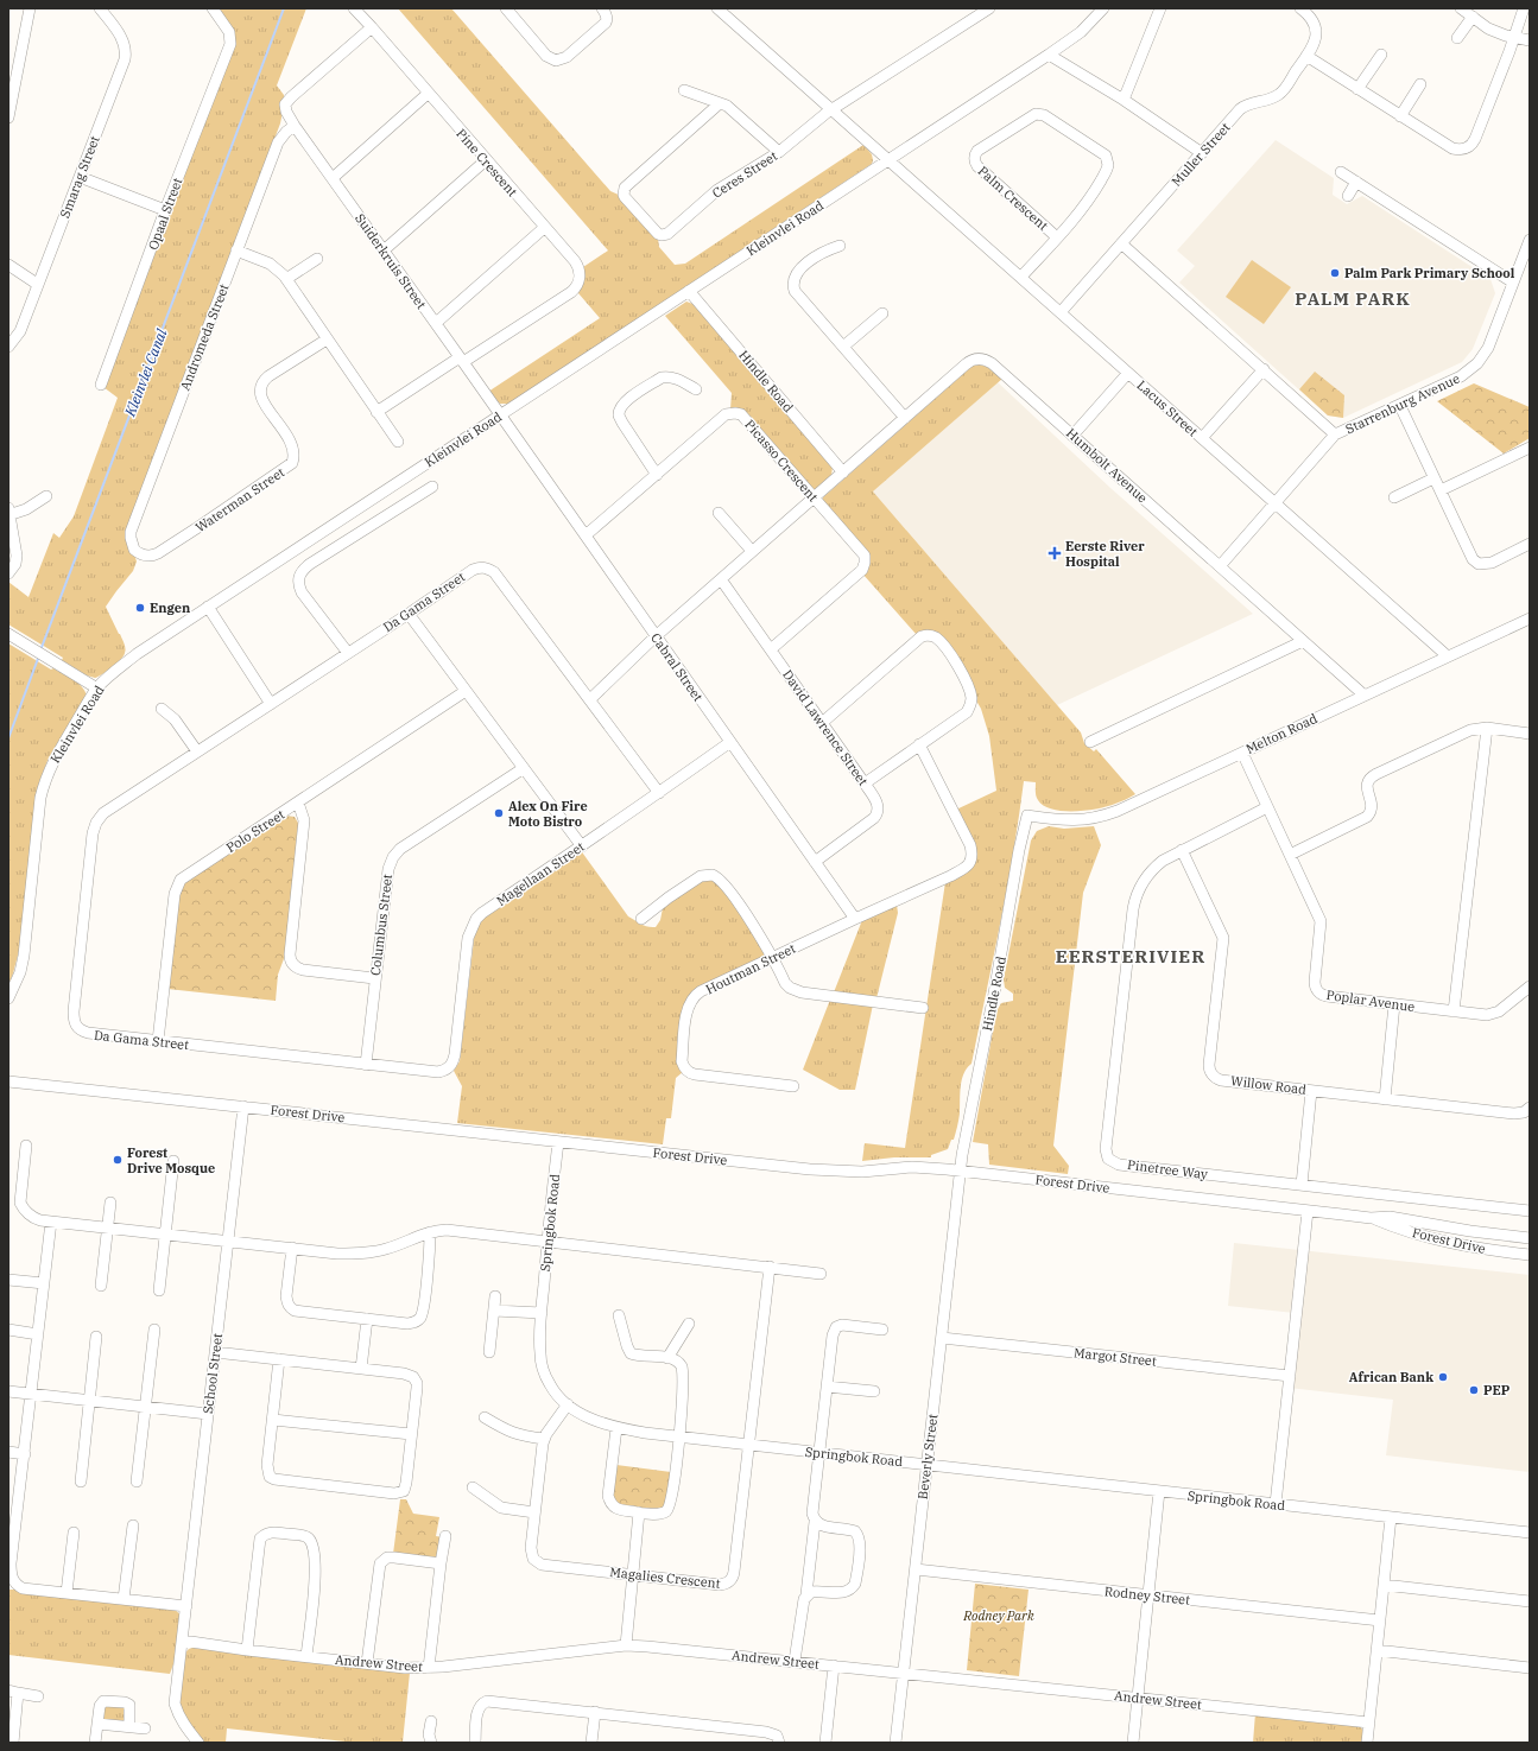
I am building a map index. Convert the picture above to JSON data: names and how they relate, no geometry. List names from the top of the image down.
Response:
{
  "streets": {
    "street": [
      "Muller Street",
      "Pine Crescent",
      "Ceres Street",
      "Smarag Street",
      "Palm Crescent",
      "Opaal Street",
      "Kleinvlei Road",
      "Suiderkruis Street",
      "Andromeda Street",
      "Hindle Road",
      "Starrenburg Avenue",
      "Lacus Street",
      "Picasso Crescent",
      "Humbolt Avenue",
      "Waterman Street",
      "Da Gama Street",
      "Cabral Street",
      "David Lawrence Street",
      "Melton Road",
      "Polo Street",
      "Magellaan Street",
      "Columbus Street",
      "Houtman Street",
      "Poplar Avenue",
      "Willow Road",
      "Forest Drive",
      "Pinetree Way",
      "Springbok Road",
      "Margot Street",
      "School Street",
      "Beverly Street",
      "Magalies Crescent",
      "Rodney Street",
      "Andrew Street"
    ]
  },
  "crossings": [
    ["Muller Street", "Lacus Street"],
    ["Pine Crescent", "Suiderkruis Street"],
    ["Ceres Street", "Lacus Street"],
    ["Palm Crescent", "Lacus Street"],
    ["Kleinvlei Road", "Suiderkruis Street"],
    ["Kleinvlei Road", "Hindle Road"],
    ["Kleinvlei Road", "Lacus Street"],
    ["Kleinvlei Road", "Cabral Street"],
    ["Suiderkruis Street", "Andromeda Street"],
    ["Suiderkruis Street", "Cabral Street"],
    ["Andromeda Street", "Waterman Street"],
    ["Hindle Road", "Humbolt Avenue"],
    ["Hindle Road", "Melton Road"],
    ["Hindle Road", "Forest Drive"],
    ["Hindle Road", "Beverly Street"],
    ["Starrenburg Avenue", "Lacus Street"],
    ["Starrenburg Avenue", "Humbolt Avenue"],
    ["Lacus Street", "Melton Road"],
    ["Picasso Crescent", "Humbolt Avenue"],
    ["Picasso Crescent", "Cabral Street"],
    ["Picasso Crescent", "David Lawrence Street"],
    ["Humbolt Avenue", "Da Gama Street"],
    ["Humbolt Avenue", "Cabral Street"],
    ["Humbolt Avenue", "David Lawrence Street"],
    ["Humbolt Avenue", "Melton Road"],
    ["Da Gama Street", "Polo Street"],
    ["Da Gama Street", "Magellaan Street"],
    ["Da Gama Street", "Columbus Street"],
    ["Cabral Street", "David Lawrence Street"],
    ["Cabral Street", "Magellaan Street"],
    ["Cabral Street", "Houtman Street"],
    ["Melton Road", "Poplar Avenue"],
    ["Willow Road", "Pinetree Way"],
    ["Forest Drive", "Springbok Road"],
    ["Forest Drive", "School Street"],
    ["Forest Drive", "Beverly Street"],
    ["Springbok Road", "Beverly Street"],
    ["Springbok Road", "Magalies Crescent"],
    ["Margot Street", "Beverly Street"],
    ["School Street", "Andrew Street"],
    ["Beverly Street", "Rodney Street"],
    ["Beverly Street", "Andrew Street"]
  ],
  "districts": ["PALM PARK", "EERSTERIVIER"],
  "water": ["Kleinvlei Canal"],
  "parks": ["Rodney Park"],
  "places": {
    "other": [
      "Palm Park Primary School",
      "Engen",
      "Alex On Fire Moto Bistro",
      "Forest Drive Mosque",
      "African Bank",
      "PEP"
    ],
    "health": ["Eerste River Hospital"]
  }
}
